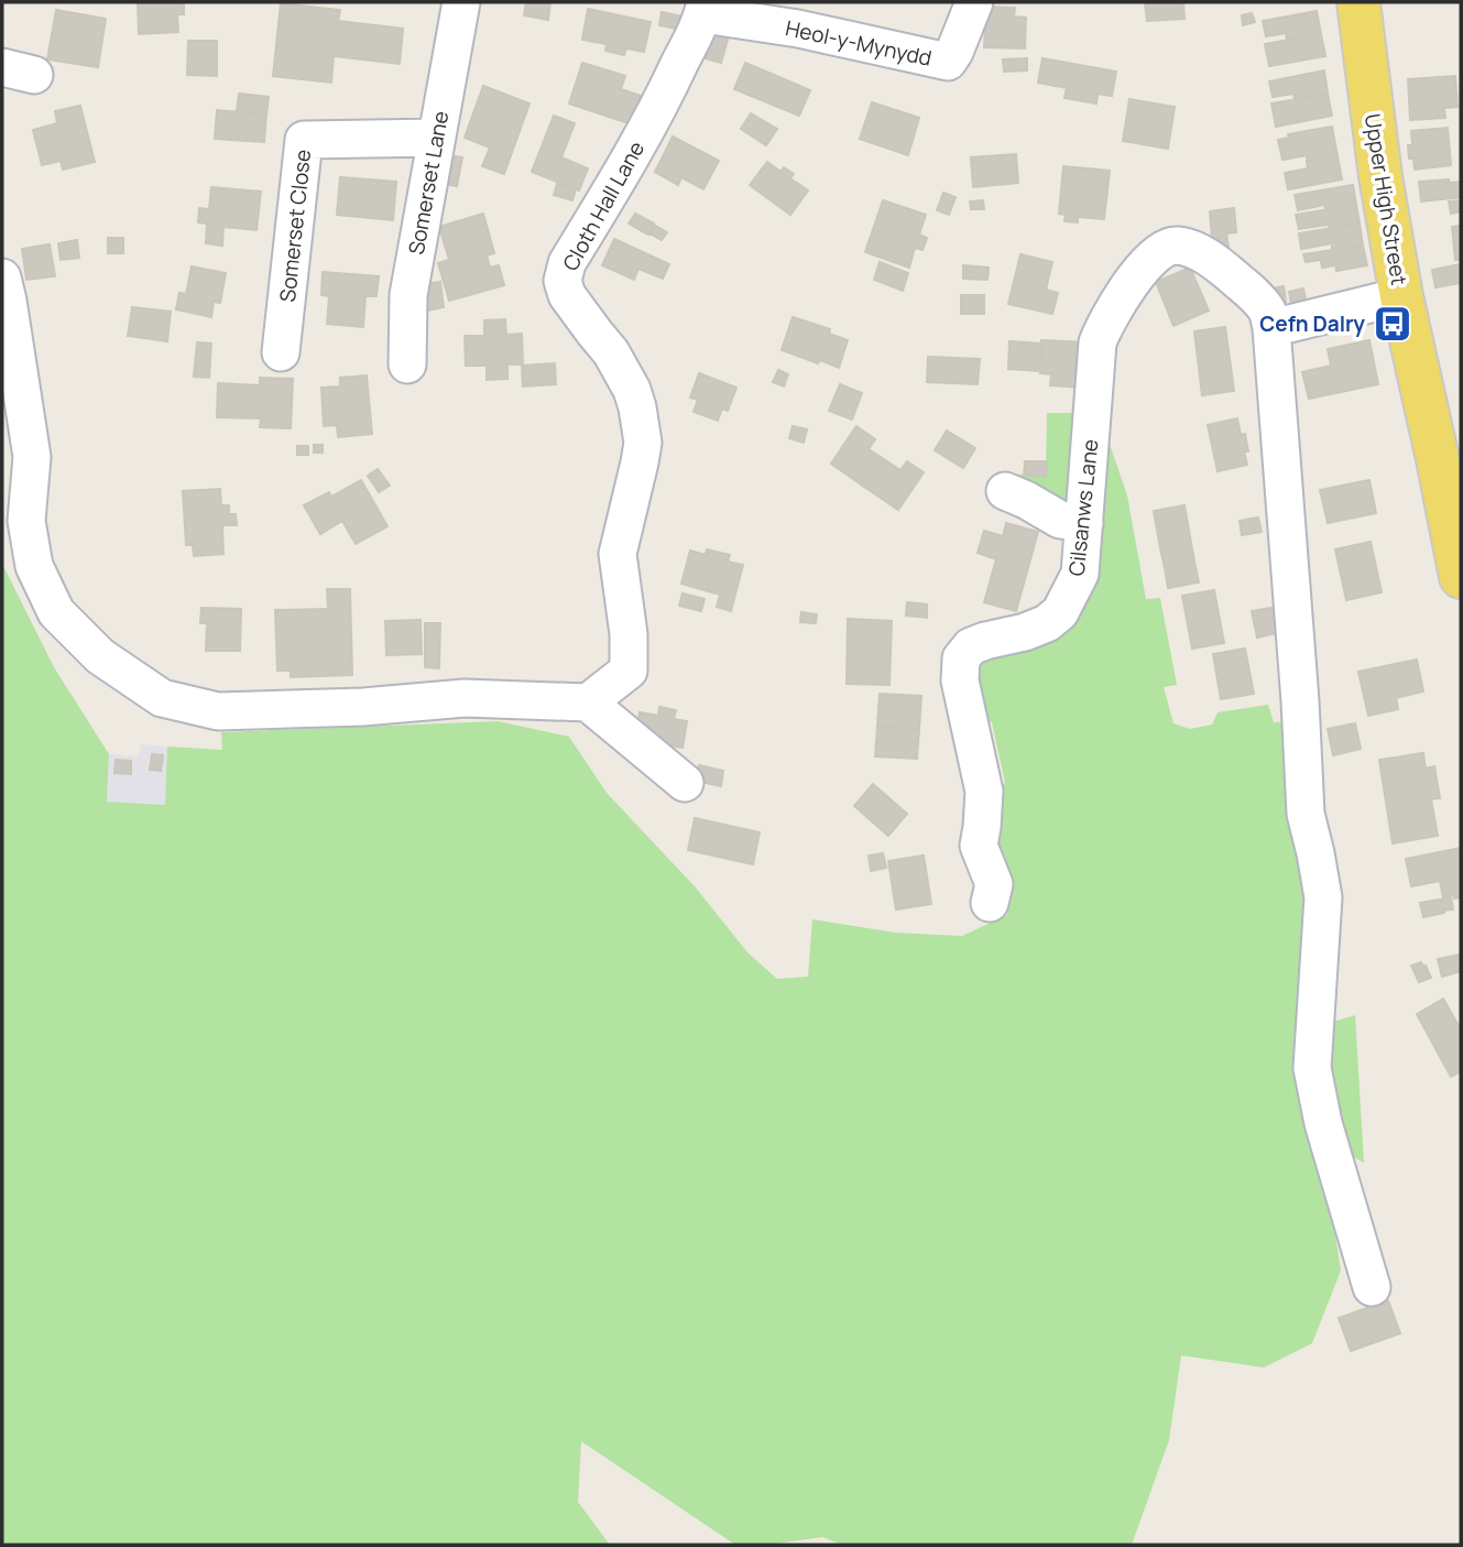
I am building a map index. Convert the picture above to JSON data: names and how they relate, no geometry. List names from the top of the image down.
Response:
{
  "streets": {
    "main road": ["Upper High Street"],
    "street": [
      "Heol-y-Mynydd",
      "Somerset Lane",
      "Cloth Hall Lane",
      "Somerset Close",
      "Cilsanws Lane"
    ]
  },
  "crossings": [
    ["Heol-y-Mynydd", "Cloth Hall Lane"],
    ["Somerset Lane", "Somerset Close"]
  ],
  "places": {
    "bus stop": ["Cefn Dalry"]
  }
}
